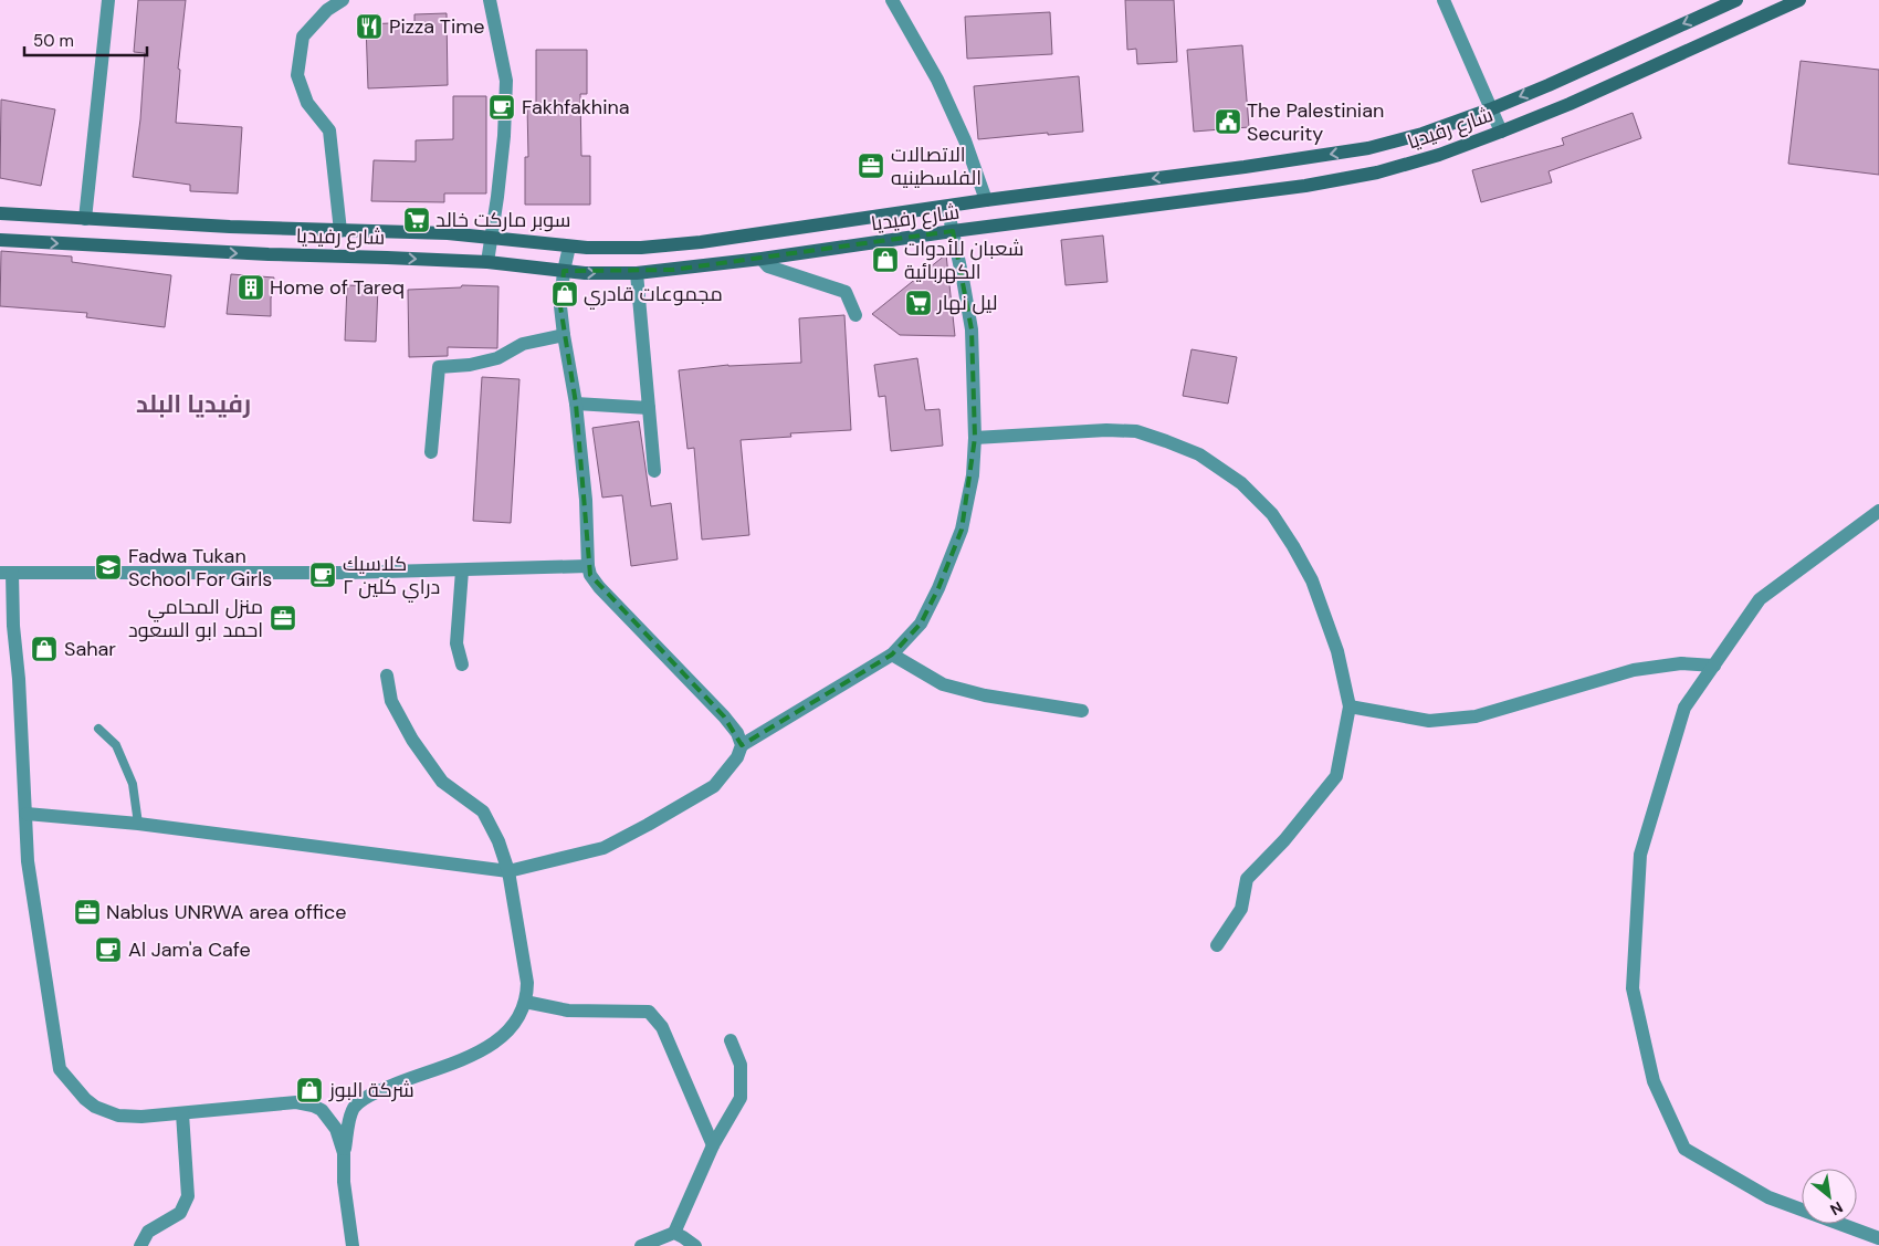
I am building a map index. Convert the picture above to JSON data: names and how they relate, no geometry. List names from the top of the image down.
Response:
{
  "streets": {
    "main road": ["شارع رفيديا"]
  },
  "districts": ["رفيديا البلد"],
  "places": {
    "restaurant": ["Pizza Time"],
    "cafe": ["Fakhfakhina", "كلاسيك دراي كلين ٢", "Al Jam'a Cafe"],
    "public building": ["The Palestinian Security"],
    "office": ["الاتصالات الفلسطينيه", "منزل المحامي احمد ابو السعود", "Nablus UNRWA area office"],
    "supermarket": ["سوبر مارکت خالد", "ليل نهار"],
    "shop": [
      "شعبان للأدوات الكهربائية",
      "مجموعات قادري",
      "Sahar",
      "شركة البوز"
    ],
    "building": ["Home of Tareq"],
    "school or university": ["Fadwa Tukan School For Girls"]
  },
  "scale_bar": "50 m",
  "north": "bottom right"
}
